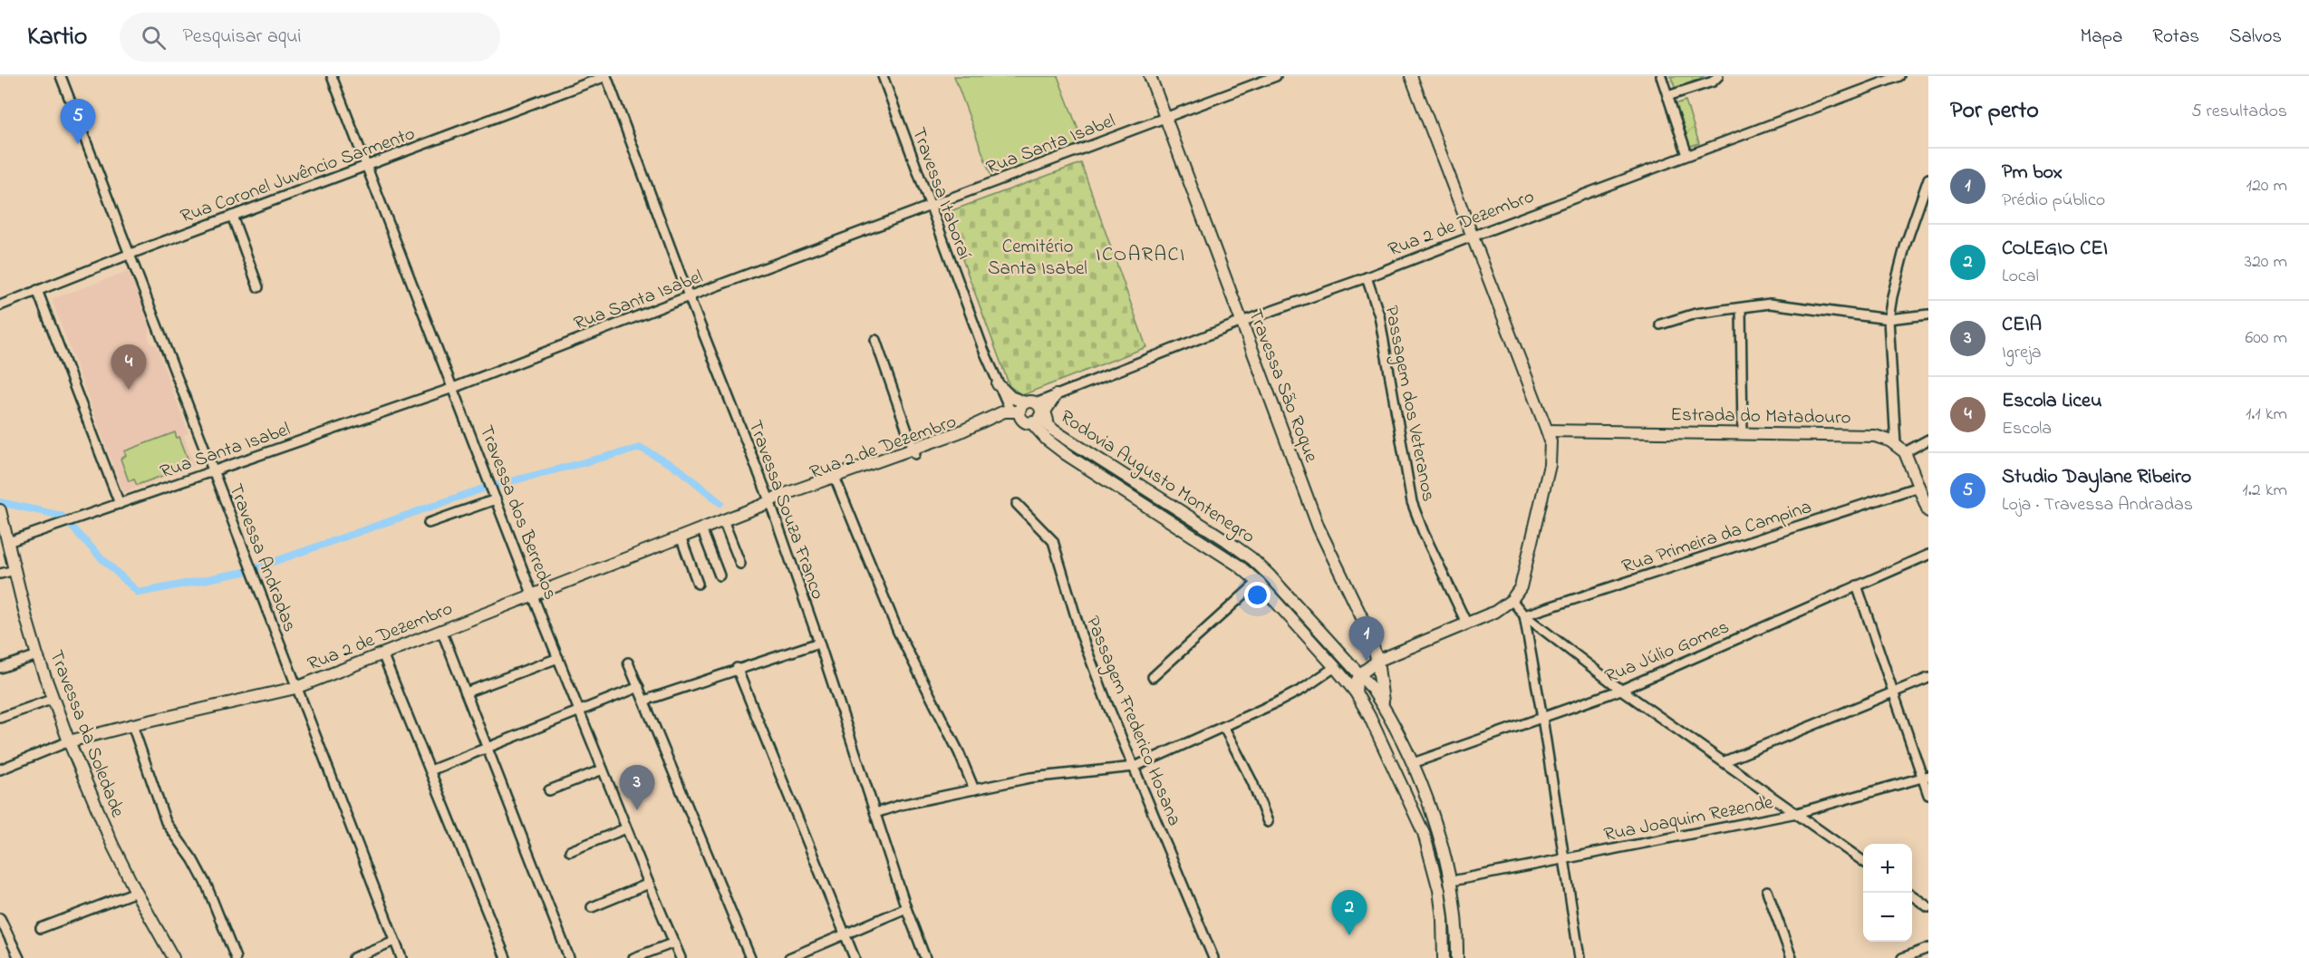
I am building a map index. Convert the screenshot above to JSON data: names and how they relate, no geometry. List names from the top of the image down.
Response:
{
  "streets": {
    "main road": [
      "Rua 2 de Dezembro",
      "Travessa São Roque",
      "Estrada do Matadouro",
      "Rodovia Augusto Montenegro",
      "Travessa da Soledade"
    ],
    "street": [
      "Rua Santa Isabel",
      "Rua Coronel Juvêncio Sarmento",
      "Travessa Itaboraí",
      "Passagem dos Veteranos",
      "Travessa Souza Franco",
      "Travessa dos Berredos",
      "Rua Primeira da Campina",
      "Travessa Andradas",
      "Rua Júlio Gomes",
      "Passagem Frederico Hosana",
      "Rua Joaquim Rezende"
    ]
  },
  "crossings": [
    ["Rua Santa Isabel", "Travessa Itaboraí"],
    ["Rua Santa Isabel", "Travessa São Roque"],
    ["Rua Santa Isabel", "Travessa Souza Franco"],
    ["Rua Santa Isabel", "Travessa dos Berredos"],
    ["Rua Santa Isabel", "Travessa Andradas"],
    ["Rua Santa Isabel", "Travessa da Soledade"],
    ["Rua Coronel Juvêncio Sarmento", "Travessa Souza Franco"],
    ["Rua Coronel Juvêncio Sarmento", "Travessa dos Berredos"],
    ["Rua Coronel Juvêncio Sarmento", "Travessa Andradas"],
    ["Travessa Itaboraí", "Rua 2 de Dezembro"],
    ["Rua 2 de Dezembro", "Travessa São Roque"],
    ["Rua 2 de Dezembro", "Passagem dos Veteranos"],
    ["Rua 2 de Dezembro", "Travessa Souza Franco"],
    ["Rua 2 de Dezembro", "Travessa dos Berredos"],
    ["Rua 2 de Dezembro", "Travessa Andradas"],
    ["Rua 2 de Dezembro", "Travessa da Soledade"],
    ["Travessa São Roque", "Rodovia Augusto Montenegro"],
    ["Estrada do Matadouro", "Rua Primeira da Campina"],
    ["Rodovia Augusto Montenegro", "Rua Júlio Gomes"],
    ["Rodovia Augusto Montenegro", "Rua Joaquim Rezende"]
  ],
  "districts": ["ICOARACI"],
  "parks": ["Cemitério Santa Isabel"],
  "page": {
    "header": "Kartio",
    "search": "Pesquisar aqui",
    "nav": ["Mapa", "Rotas", "Salvos"],
    "heading": ["Por perto", "5 resultados"],
    "pins": [
      "5",
      "4",
      "1",
      "3",
      "2"
    ],
    "list": [
      {
        "mark": "1",
        "name": "Pm box",
        "note": "Prédio público",
        "value": "120 m"
      },
      {
        "mark": "2",
        "name": "COLEGIO CEI",
        "note": "Local",
        "value": "320 m"
      },
      {
        "mark": "3",
        "name": "CEIA",
        "note": "Igreja",
        "value": "600 m"
      },
      {
        "mark": "4",
        "name": "Escola Liceu",
        "note": "Escola",
        "value": "1.1 km"
      },
      {
        "mark": "5",
        "name": "Studio Daylane Ribeiro",
        "note": "Loja · Travessa Andradas",
        "value": "1.2 km"
      }
    ],
    "map_buttons": ["+", "−"]
  }
}
